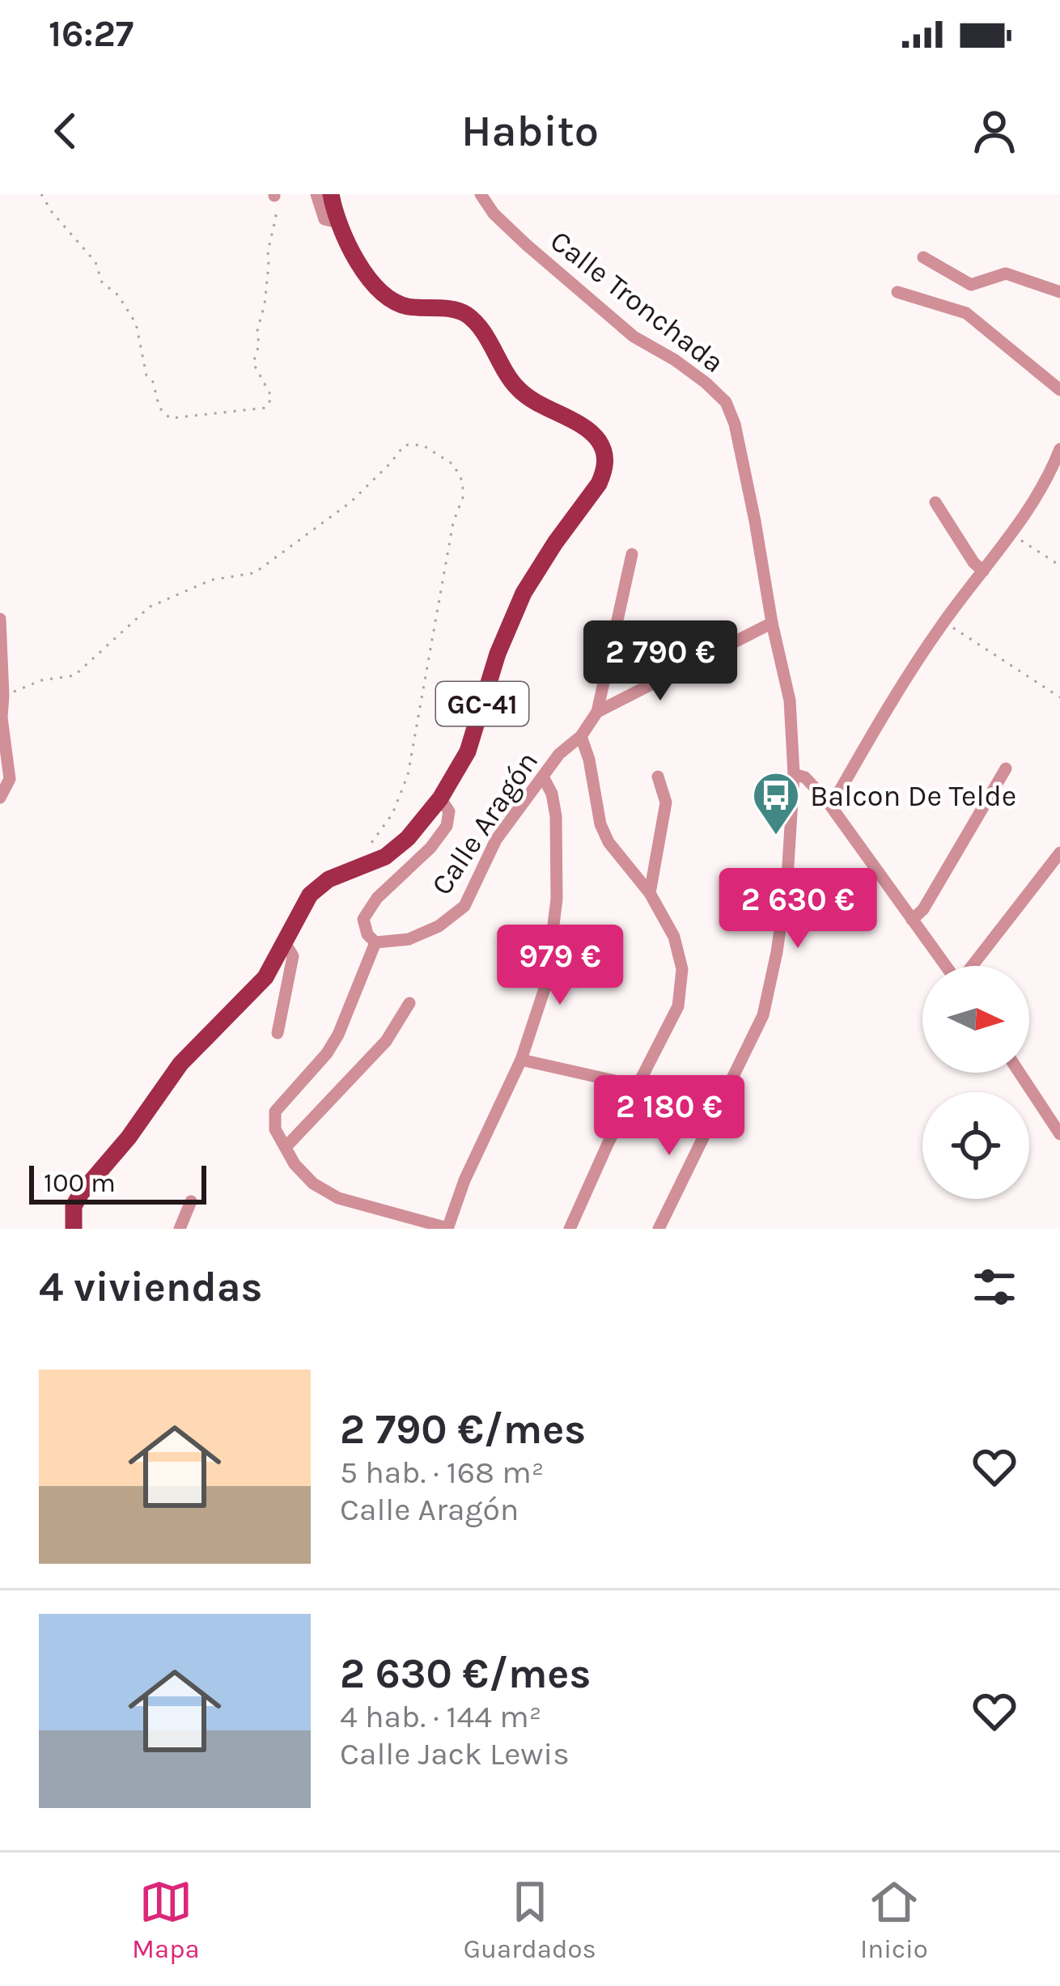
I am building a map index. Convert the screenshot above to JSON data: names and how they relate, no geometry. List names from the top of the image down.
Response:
{
  "streets": {
    "main road": ["GC-41"],
    "street": ["Calle Tronchada", "Calle Aragón"]
  },
  "crossings": [
    ["Calle Tronchada", "Calle Aragón"]
  ],
  "places": {
    "bus stop": ["Balcon De Telde"]
  },
  "scale_bar": "100 m",
  "north": "right",
  "page": {
    "status": "16:27",
    "header": "Habito",
    "price": [
      "2 790 €",
      "2 630 €",
      "979 €",
      "2 180 €"
    ],
    "scale": "100 m",
    "heading": "4 viviendas",
    "list": [
      {
        "name": "2 790 €/mes",
        "note": "5 hab. · 168 m² · Calle Aragón"
      },
      {
        "name": "2 630 €/mes",
        "note": "4 hab. · 144 m² · Calle Jack Lewis"
      }
    ],
    "tabs": ["Mapa", "Guardados", "Inicio"]
  }
}
